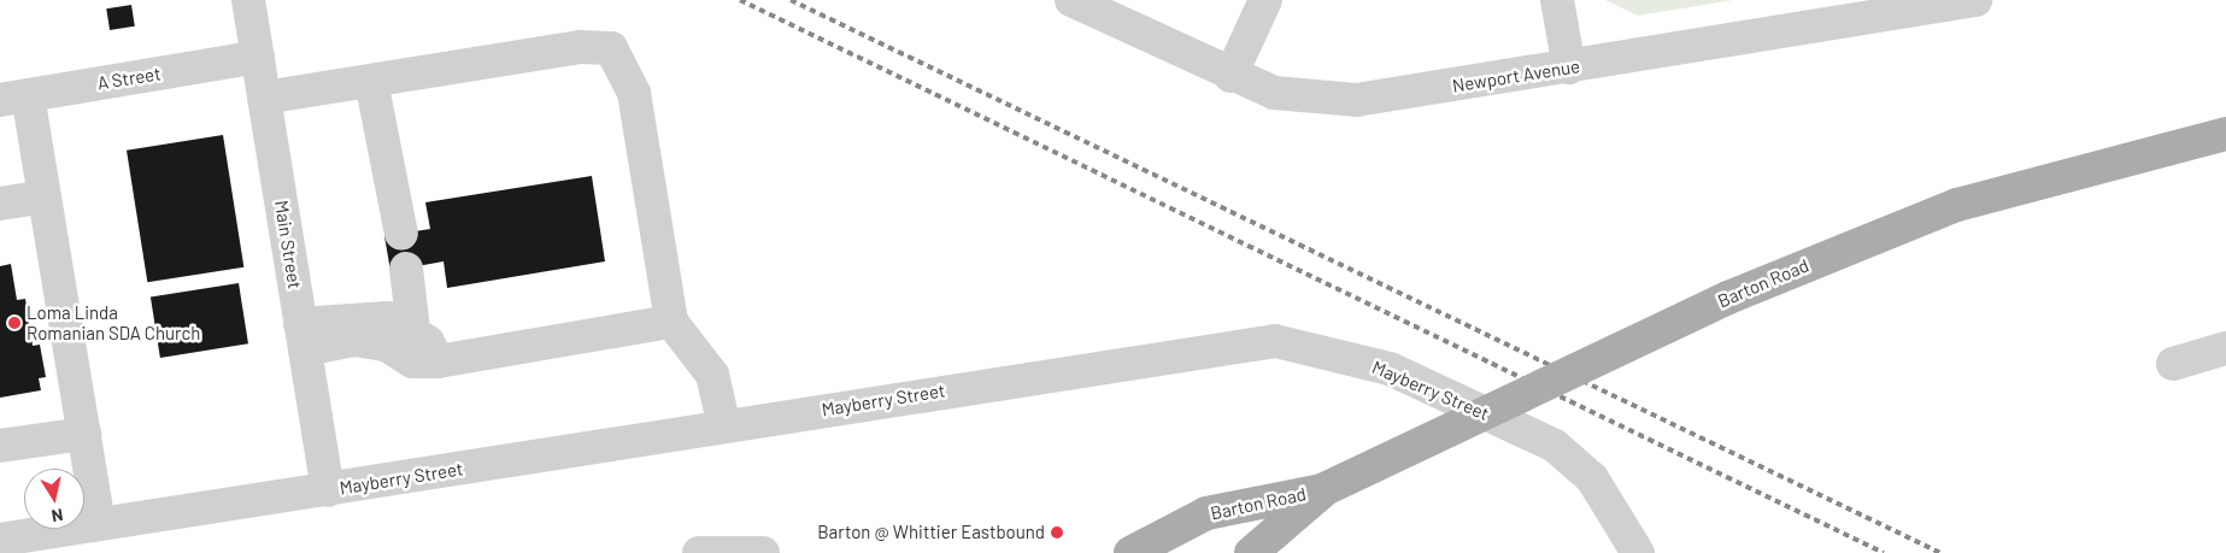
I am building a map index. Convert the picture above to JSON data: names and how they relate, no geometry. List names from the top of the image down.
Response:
{
  "streets": {
    "main road": ["Barton Road"],
    "street": [
      "Newport Avenue",
      "A Street",
      "Main Street",
      "Mayberry Street"
    ]
  },
  "crossings": [
    ["A Street", "Main Street"],
    ["Main Street", "Mayberry Street"]
  ],
  "places": ["Loma Linda Romanian SDA Church", "Barton @ Whittier Eastbound"],
  "north": "bottom"
}
